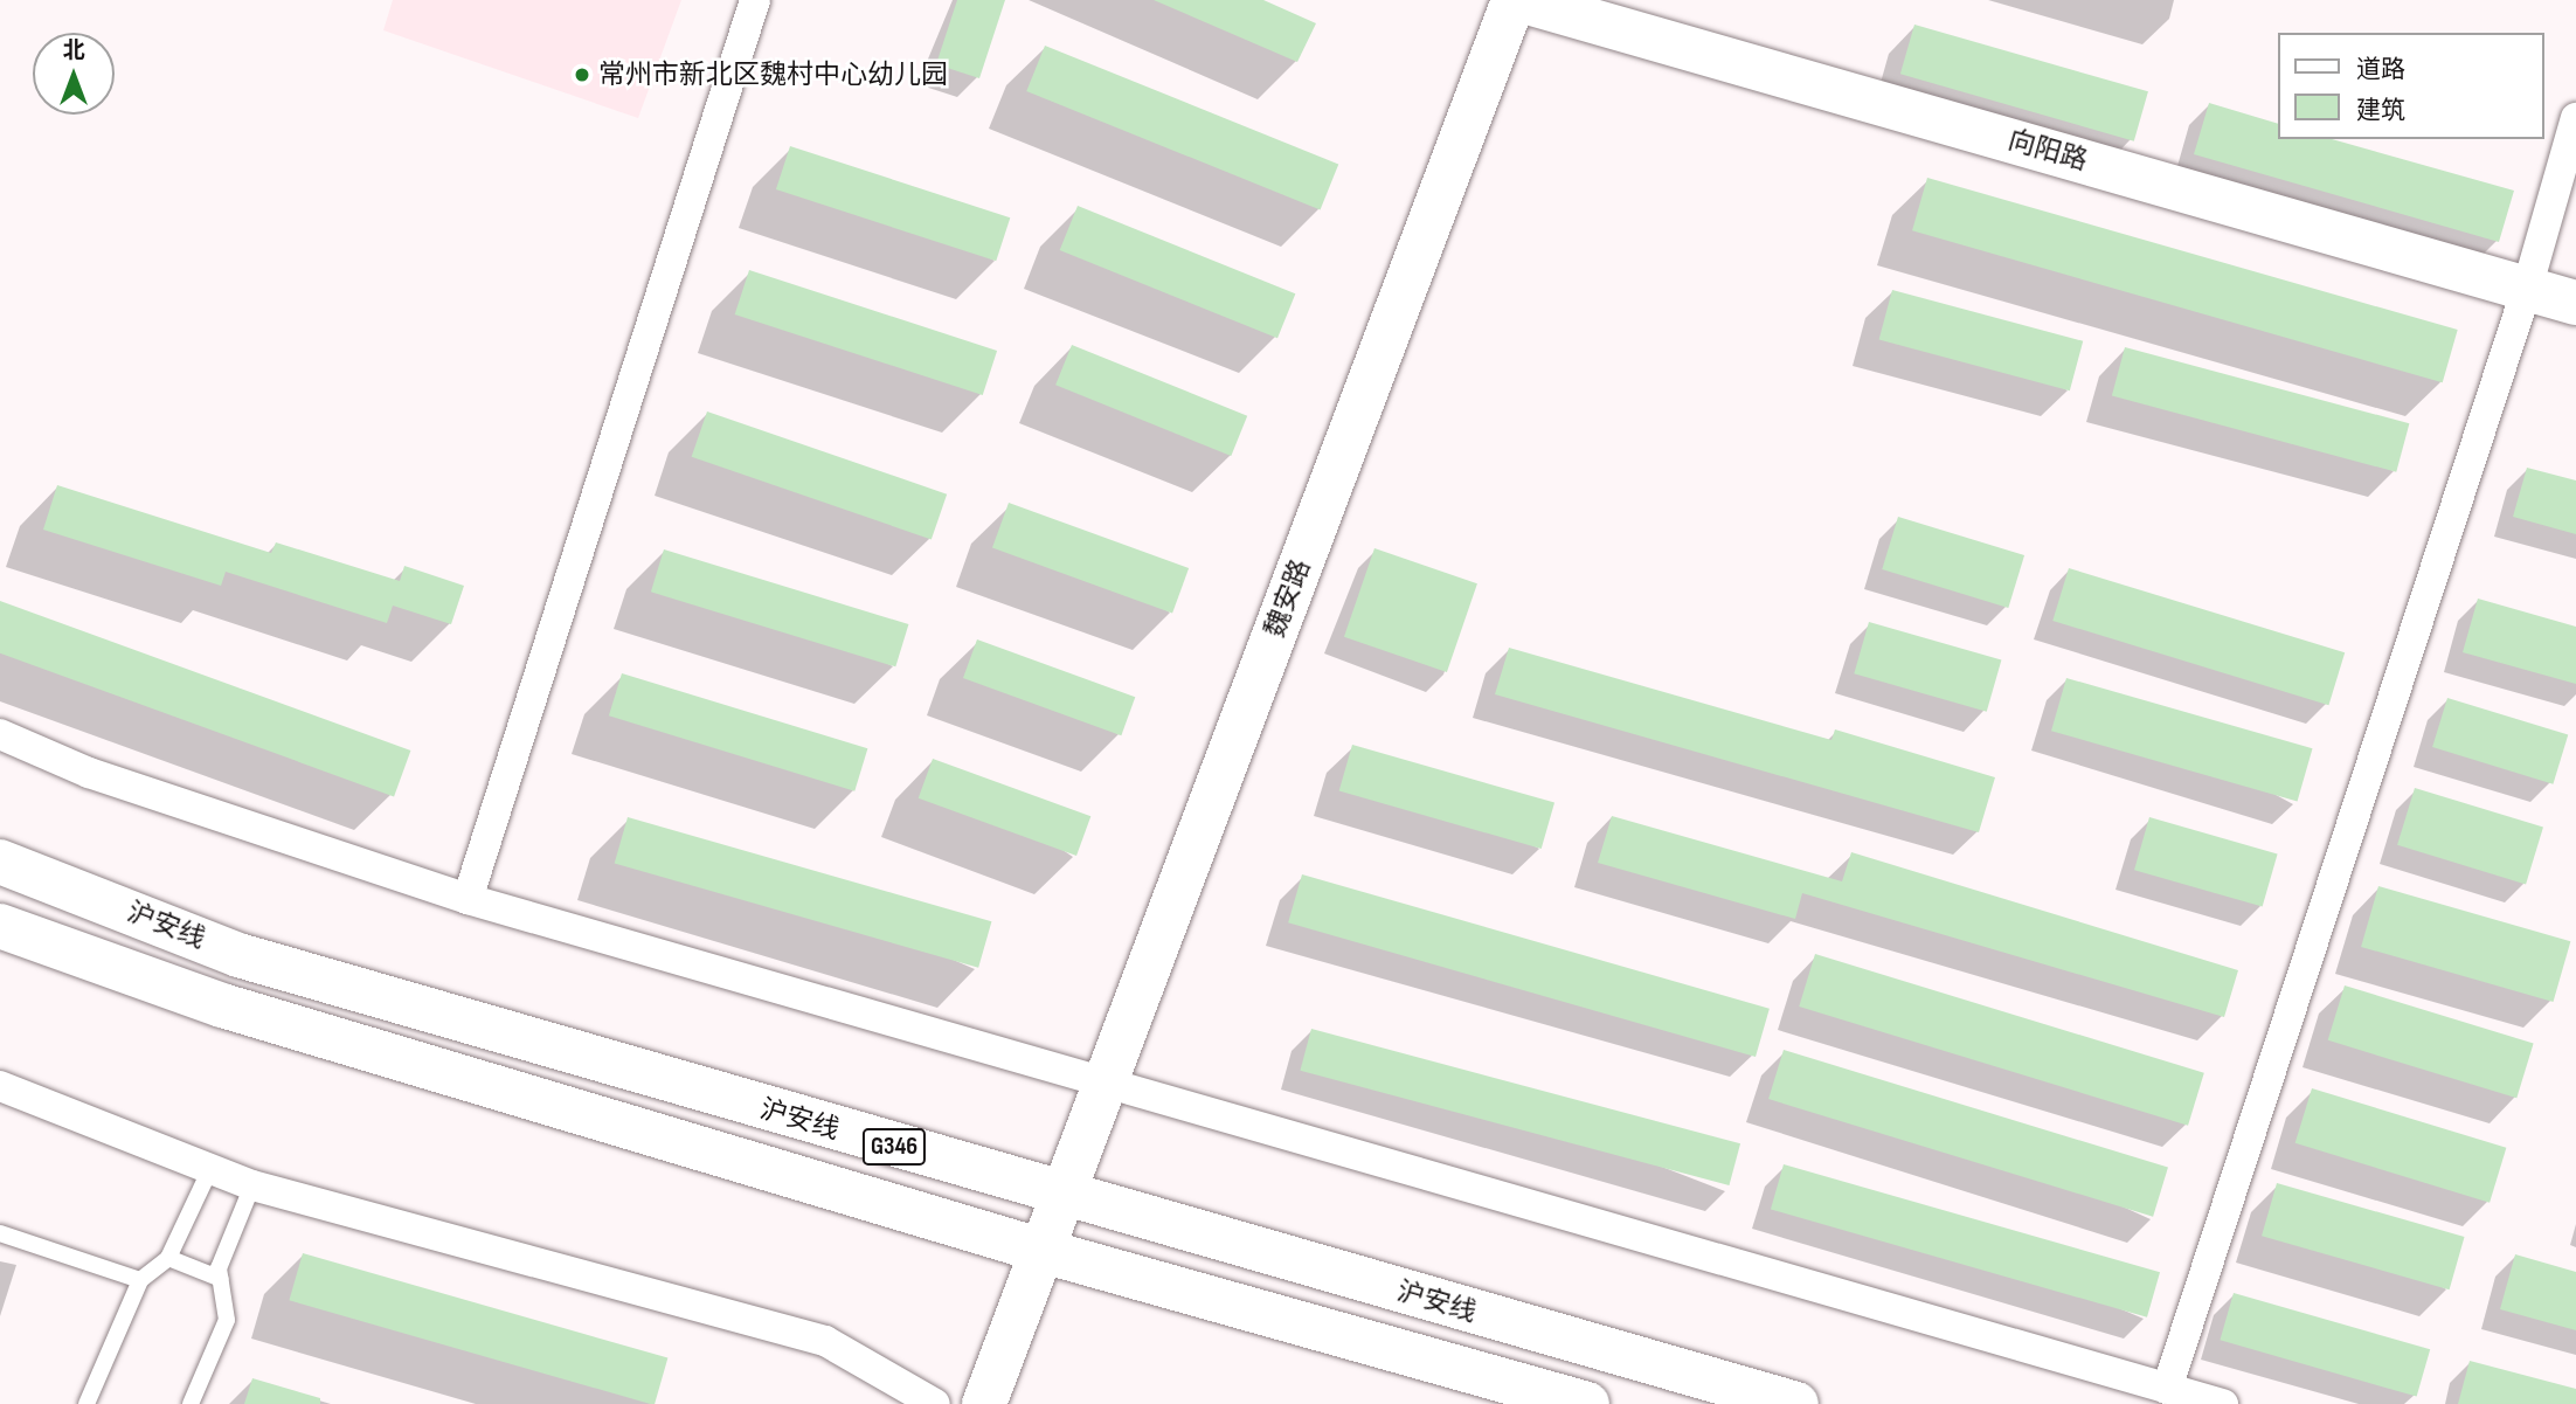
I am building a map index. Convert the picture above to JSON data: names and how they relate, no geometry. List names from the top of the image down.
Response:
{
  "streets": {
    "main road": [
      "向阳路",
      "魏安路",
      "沪安线",
      "G346"
    ]
  },
  "crossings": [
    ["向阳路", "魏安路"],
    ["魏安路", "沪安线"]
  ],
  "places": ["常州市新北区魏村中心幼儿园"],
  "legend": ["道路", "建筑"],
  "north": "top"
}
